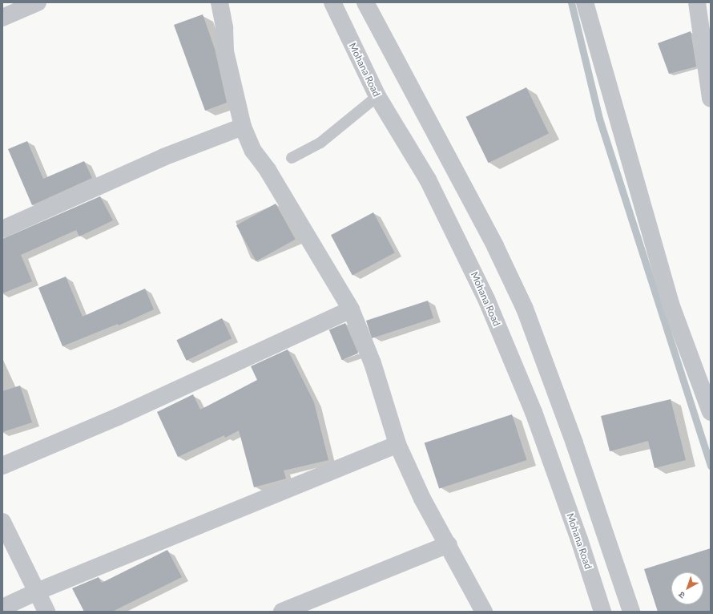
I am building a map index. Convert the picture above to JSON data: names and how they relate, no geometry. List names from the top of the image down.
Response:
{
  "streets": {
    "street": ["Mohana Road"]
  },
  "north": "bottom left"
}
